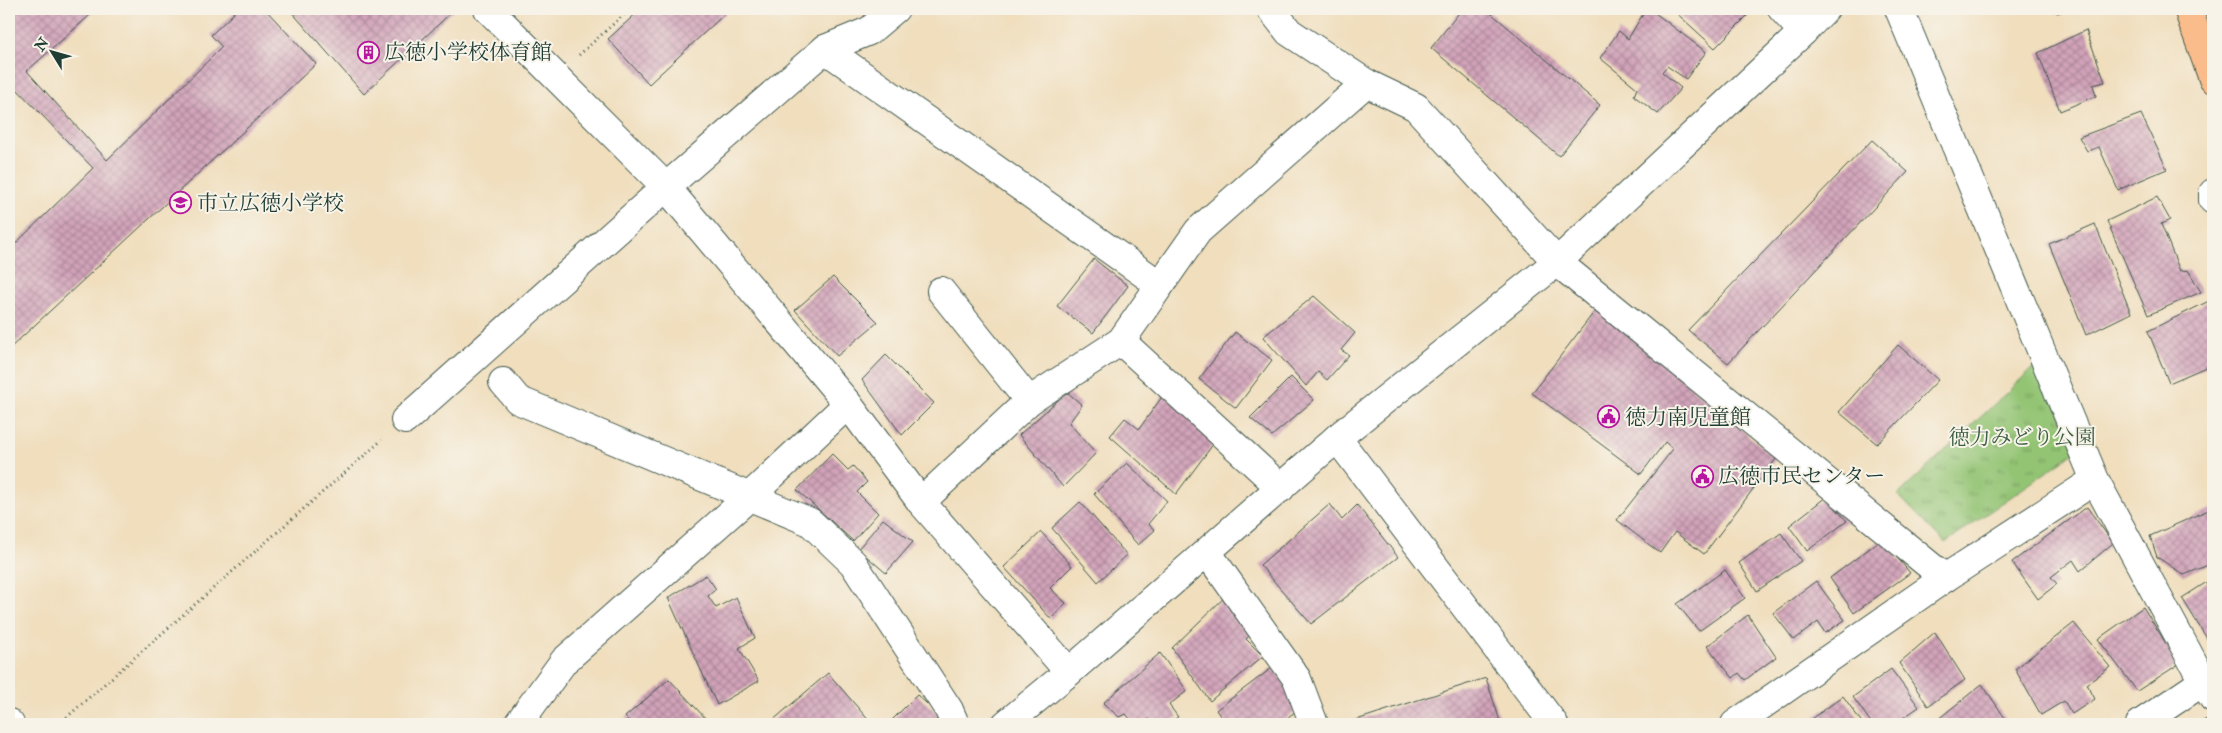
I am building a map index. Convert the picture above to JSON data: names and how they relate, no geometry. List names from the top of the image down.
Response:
{
  "parks": ["徳力みどり公園"],
  "places": {
    "building": ["広徳小学校体育館"],
    "school or university": ["市立広徳小学校"],
    "public building": ["徳力南児童館", "広徳市民センター"]
  },
  "north": "top left"
}
